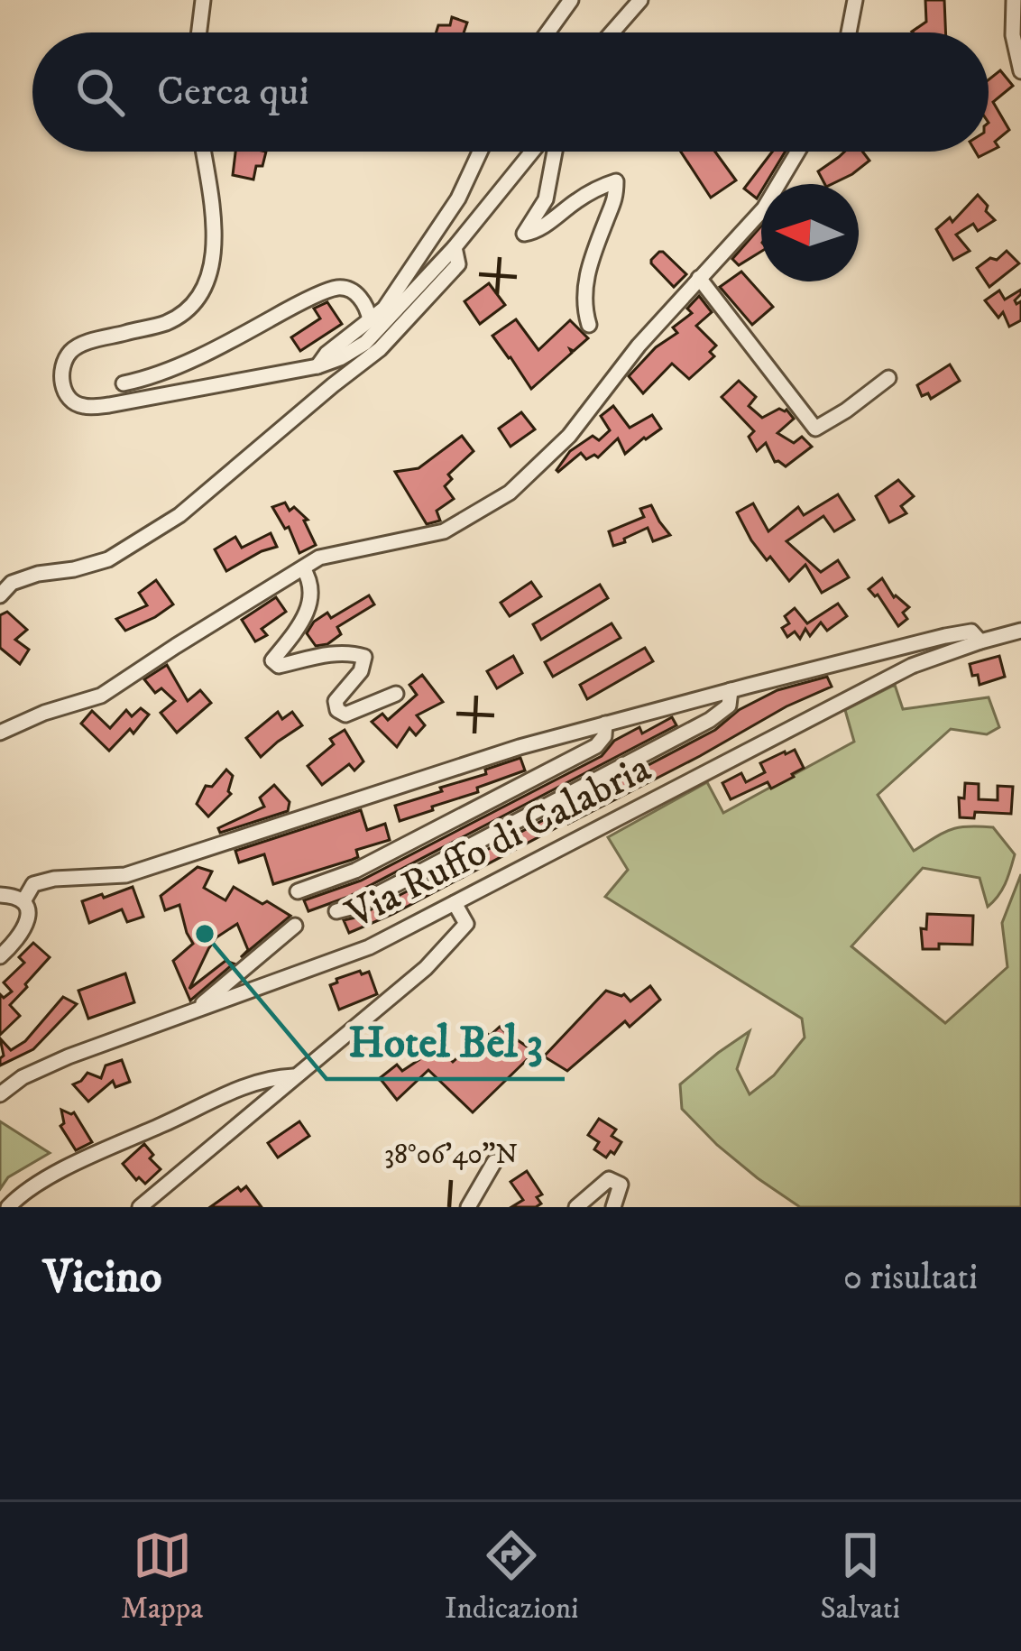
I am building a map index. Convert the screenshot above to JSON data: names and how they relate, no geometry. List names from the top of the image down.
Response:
{
  "streets": {
    "street": ["Via Ruffo di Calabria"]
  },
  "places": ["Hotel Bel 3"],
  "north": "left",
  "page": {
    "search": "Cerca qui",
    "heading": ["Vicino", "0 risultati"],
    "nav": ["Mappa", "Indicazioni", "Salvati"]
  },
  "coordinates": ["38°06'40\"N"]
}
